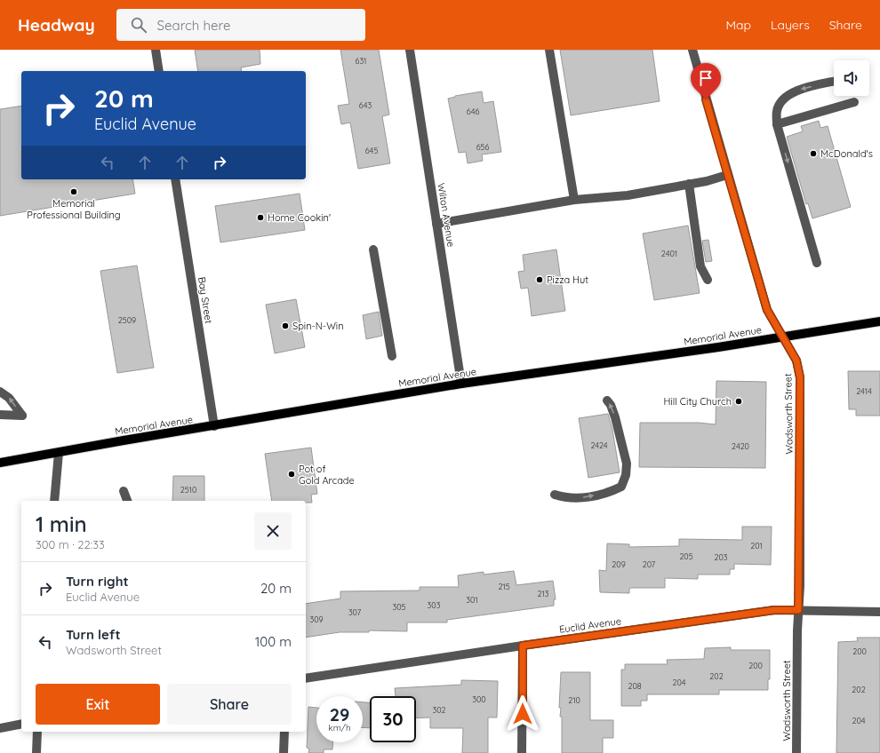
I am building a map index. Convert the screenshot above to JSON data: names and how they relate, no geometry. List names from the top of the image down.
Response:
{
  "streets": {
    "main road": ["Memorial Avenue"],
    "street": [
      "Wilton Avenue",
      "Bay Street",
      "Wadsworth Street",
      "Euclid Avenue"
    ]
  },
  "crossings": [
    ["Wilton Avenue", "Memorial Avenue"],
    ["Bay Street", "Memorial Avenue"],
    ["Memorial Avenue", "Wadsworth Street"],
    ["Wadsworth Street", "Euclid Avenue"]
  ],
  "places": [
    "McDonald's",
    "Memorial Professional Building",
    "Home Cookin'",
    "Pizza Hut",
    "Spin-N-Win",
    "Hill City Church",
    "Pot of Gold Arcade"
  ],
  "house_numbers": [
    "631",
    "643",
    "646",
    "656",
    "645",
    "2401",
    "2509",
    "2414",
    "2424",
    "2420",
    "2510",
    "201",
    "205",
    "203",
    "209",
    "207",
    "215",
    "213",
    "301",
    "303",
    "305",
    "307",
    "309",
    "200",
    "200",
    "202",
    "204",
    "208",
    "202",
    "300",
    "210",
    "302",
    "204"
  ],
  "page": {
    "header": "Headway",
    "search": "Search here",
    "nav": ["Map", "Layers", "Share"],
    "turn": ["20 m", "Euclid Avenue"],
    "heading": ["1 min", "300 m · 22:33"],
    "list": [
      {
        "name": "Turn right",
        "note": "Euclid Avenue",
        "value": "20 m"
      },
      {
        "name": "Turn left",
        "note": "Wadsworth Street",
        "value": "100 m"
      }
    ],
    "buttons": ["Exit", "Share"],
    "speed": "29 km/h",
    "limit": "30"
  }
}
